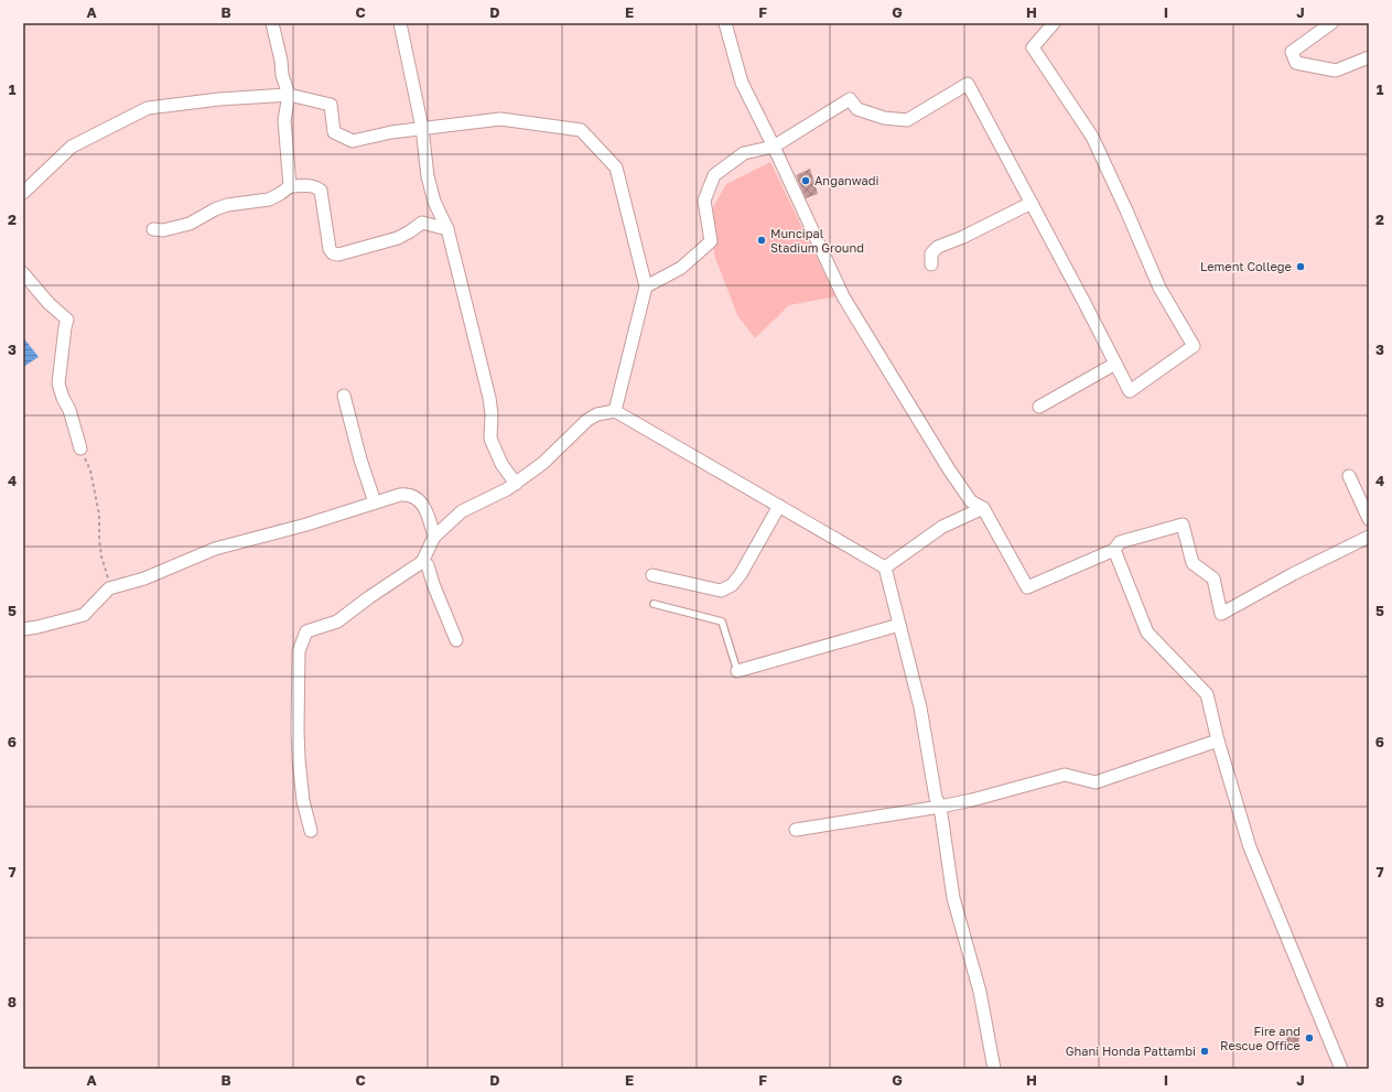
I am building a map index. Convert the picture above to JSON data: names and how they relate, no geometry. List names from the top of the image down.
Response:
{
  "places": [
    "Anganwadi",
    "Muncipal Stadium Ground",
    "Lement College",
    "Fire and Rescue Office",
    "Ghani Honda Pattambi"
  ],
  "grid": {
    "columns": [
      "A",
      "B",
      "C",
      "D",
      "E",
      "F",
      "G",
      "H",
      "I",
      "J"
    ],
    "rows": [
      "1",
      "2",
      "3",
      "4",
      "5",
      "6",
      "7",
      "8"
    ]
  }
}
